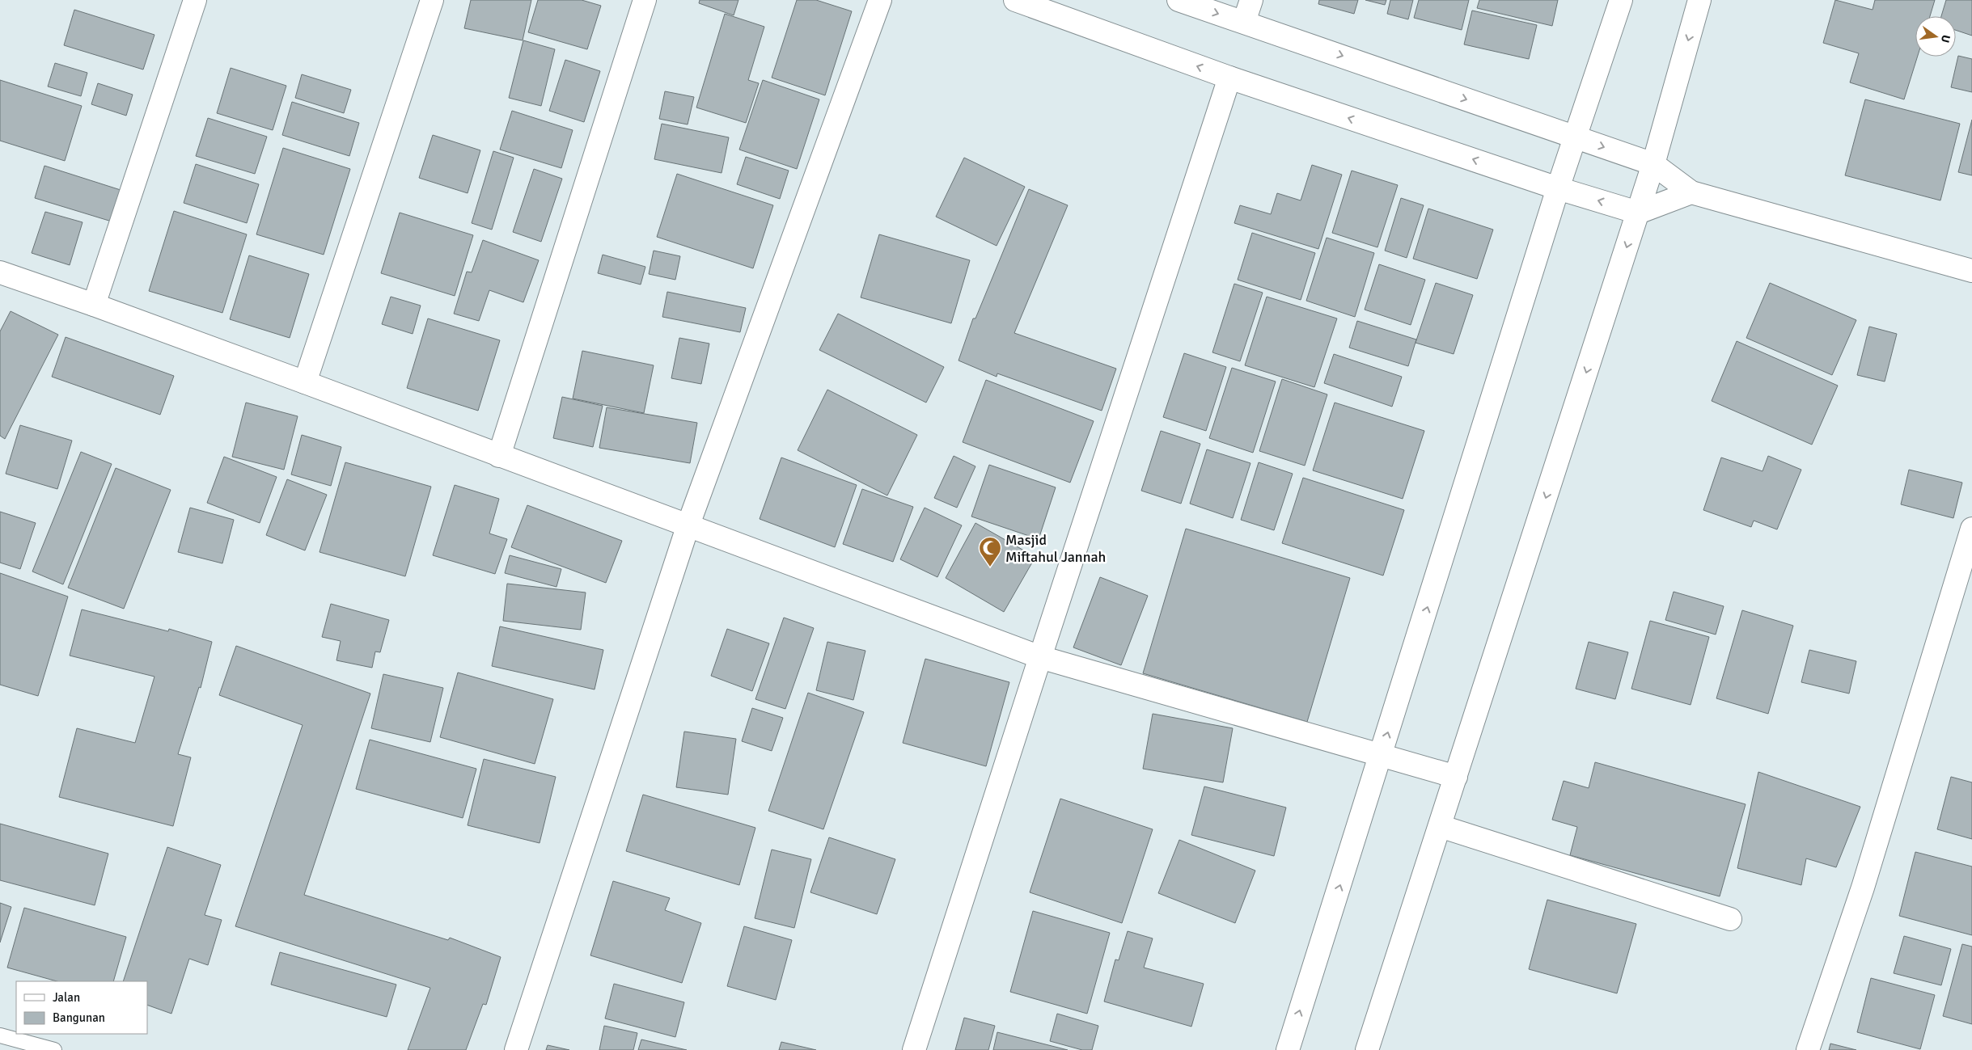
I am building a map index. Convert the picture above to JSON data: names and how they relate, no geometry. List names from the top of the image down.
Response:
{
  "places": {
    "mosque": ["Masjid Miftahul Jannah"]
  },
  "legend": ["Jalan", "Bangunan"],
  "north": "right"
}
